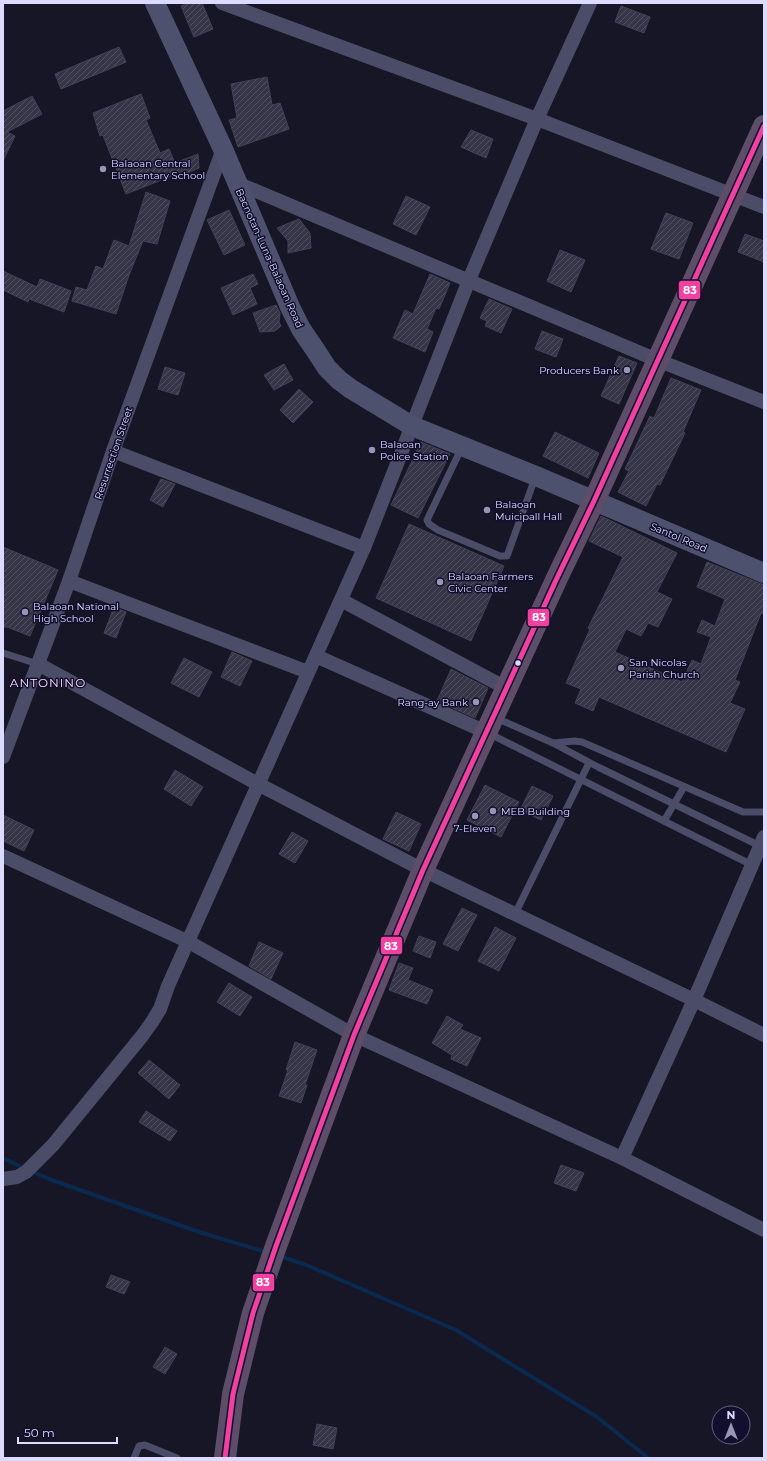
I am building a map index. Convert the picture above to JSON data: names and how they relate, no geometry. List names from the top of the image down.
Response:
{
  "streets": {
    "main road": ["Bacnotan-Luna-Balaoan Road", "Santol Road"],
    "street": ["Resurrection Street"]
  },
  "crossings": [
    ["Bacnotan-Luna-Balaoan Road", "Resurrection Street"],
    ["Bacnotan-Luna-Balaoan Road", "Santol Road"]
  ],
  "districts": ["ANTONINO"],
  "places": [
    "Balaoan Central Elementary School",
    "Producers Bank",
    "Balaoan Police Station",
    "Balaoan Muicipall Hall",
    "Balaoan Farmers Civic Center",
    "Balaoan National High School",
    "San Nicolas Parish Church",
    "Rang-ay Bank",
    "MEB Building",
    "7-Eleven"
  ],
  "lines": ["transit line 83"],
  "scale_bar": "50 m",
  "north": "top"
}
